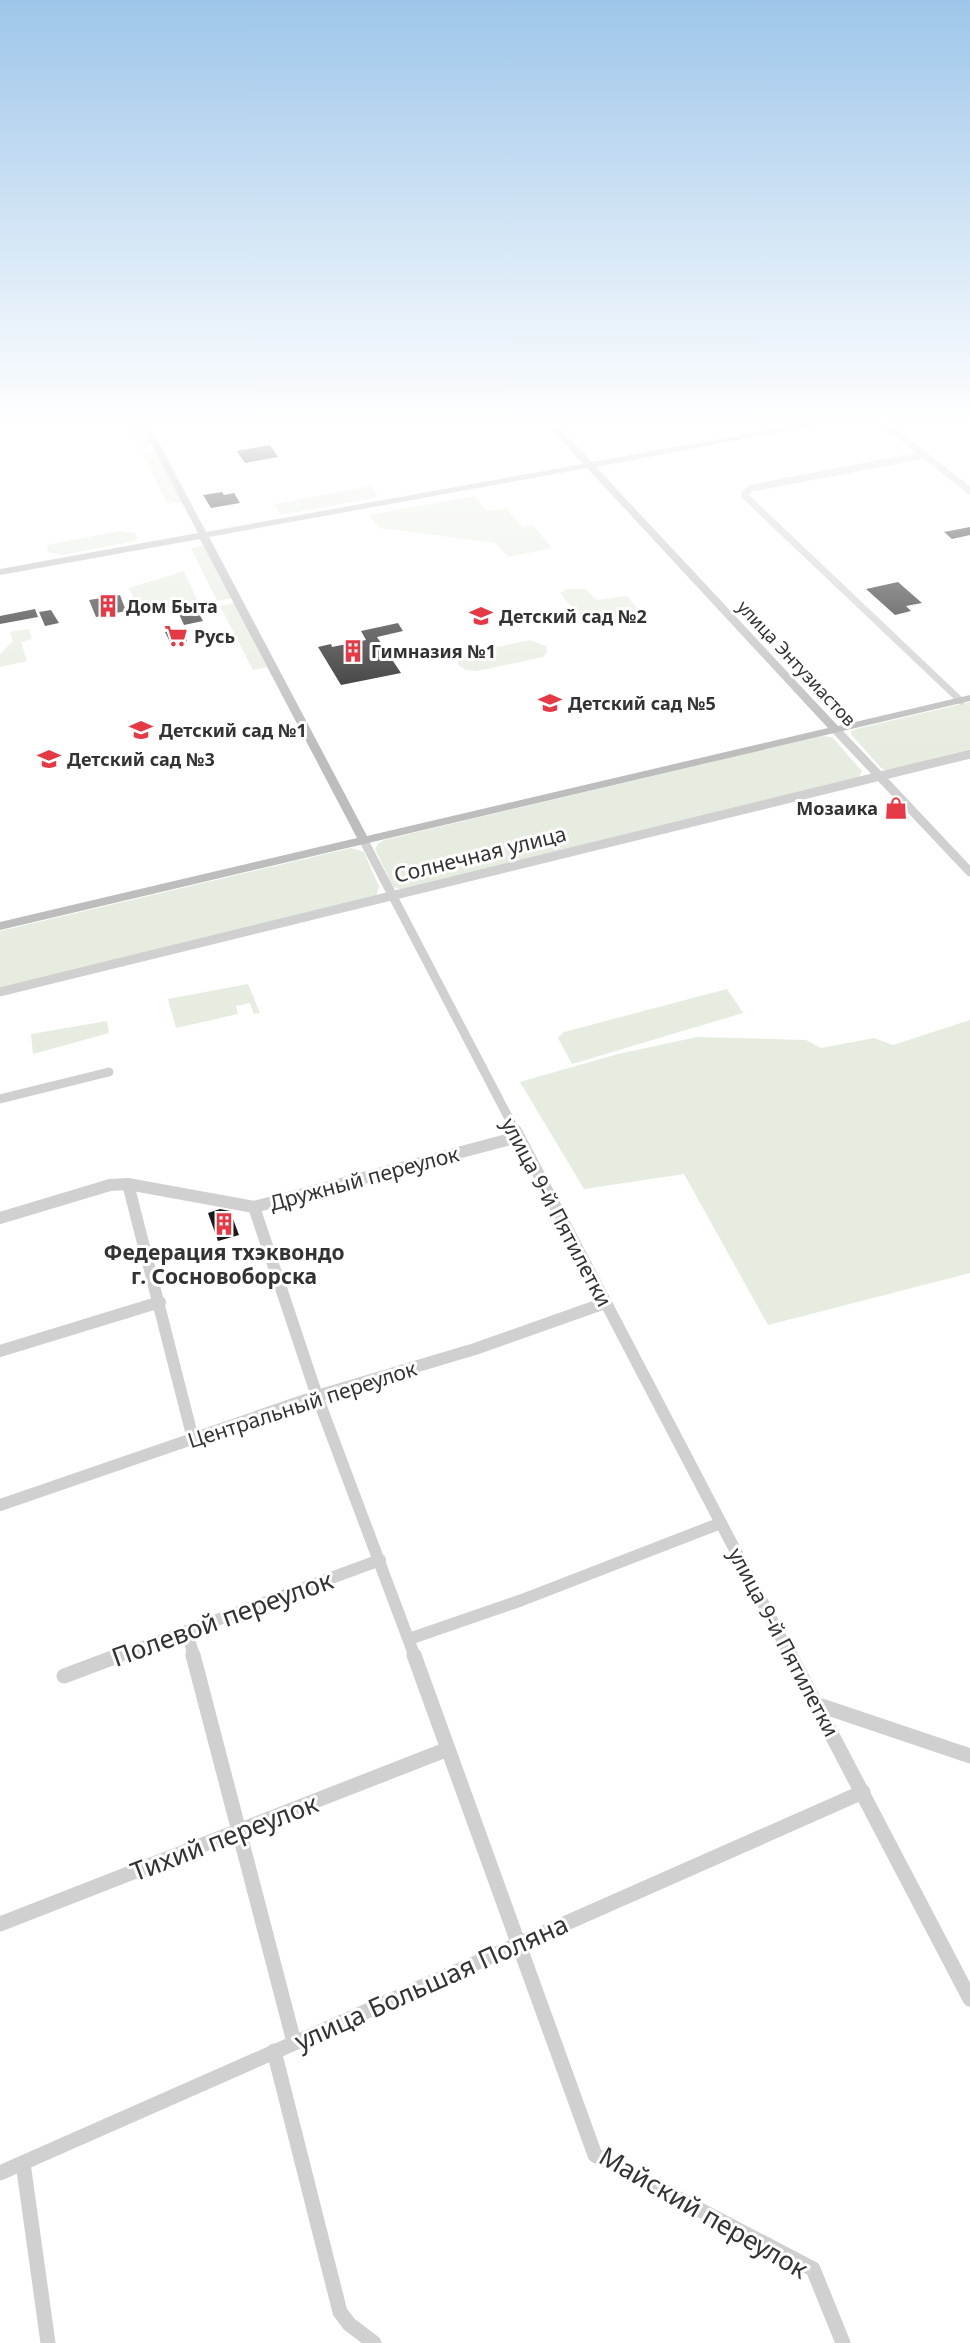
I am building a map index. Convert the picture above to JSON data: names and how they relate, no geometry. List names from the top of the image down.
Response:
{
  "streets": {
    "street": [
      "улица Энтузиастов",
      "Солнечная улица",
      "Дружный переулок",
      "улица 9-й Пятилетки",
      "Центральный переулок",
      "Полевой переулок",
      "Тихий переулок",
      "улица Большая Поляна",
      "Майский переулок"
    ]
  },
  "crossings": [
    ["улица Энтузиастов", "Солнечная улица"],
    ["Солнечная улица", "улица 9-й Пятилетки"],
    ["Дружный переулок", "улица 9-й Пятилетки"],
    ["Дружный переулок", "Майский переулок"],
    ["улица 9-й Пятилетки", "Центральный переулок"],
    ["улица 9-й Пятилетки", "улица Большая Поляна"],
    ["Центральный переулок", "Майский переулок"],
    ["Полевой переулок", "Майский переулок"],
    ["Тихий переулок", "Майский переулок"],
    ["улица Большая Поляна", "Майский переулок"]
  ],
  "places": {
    "building": ["Дом Быта", "Гимназия №1", "Федерация тхэквондо г. Сосновоборска"],
    "school or university": [
      "Детский сад №2",
      "Детский сад №5",
      "Детский сад №1",
      "Детский сад №3"
    ],
    "supermarket": ["Русь"],
    "shop": ["Мозаика"]
  }
}
